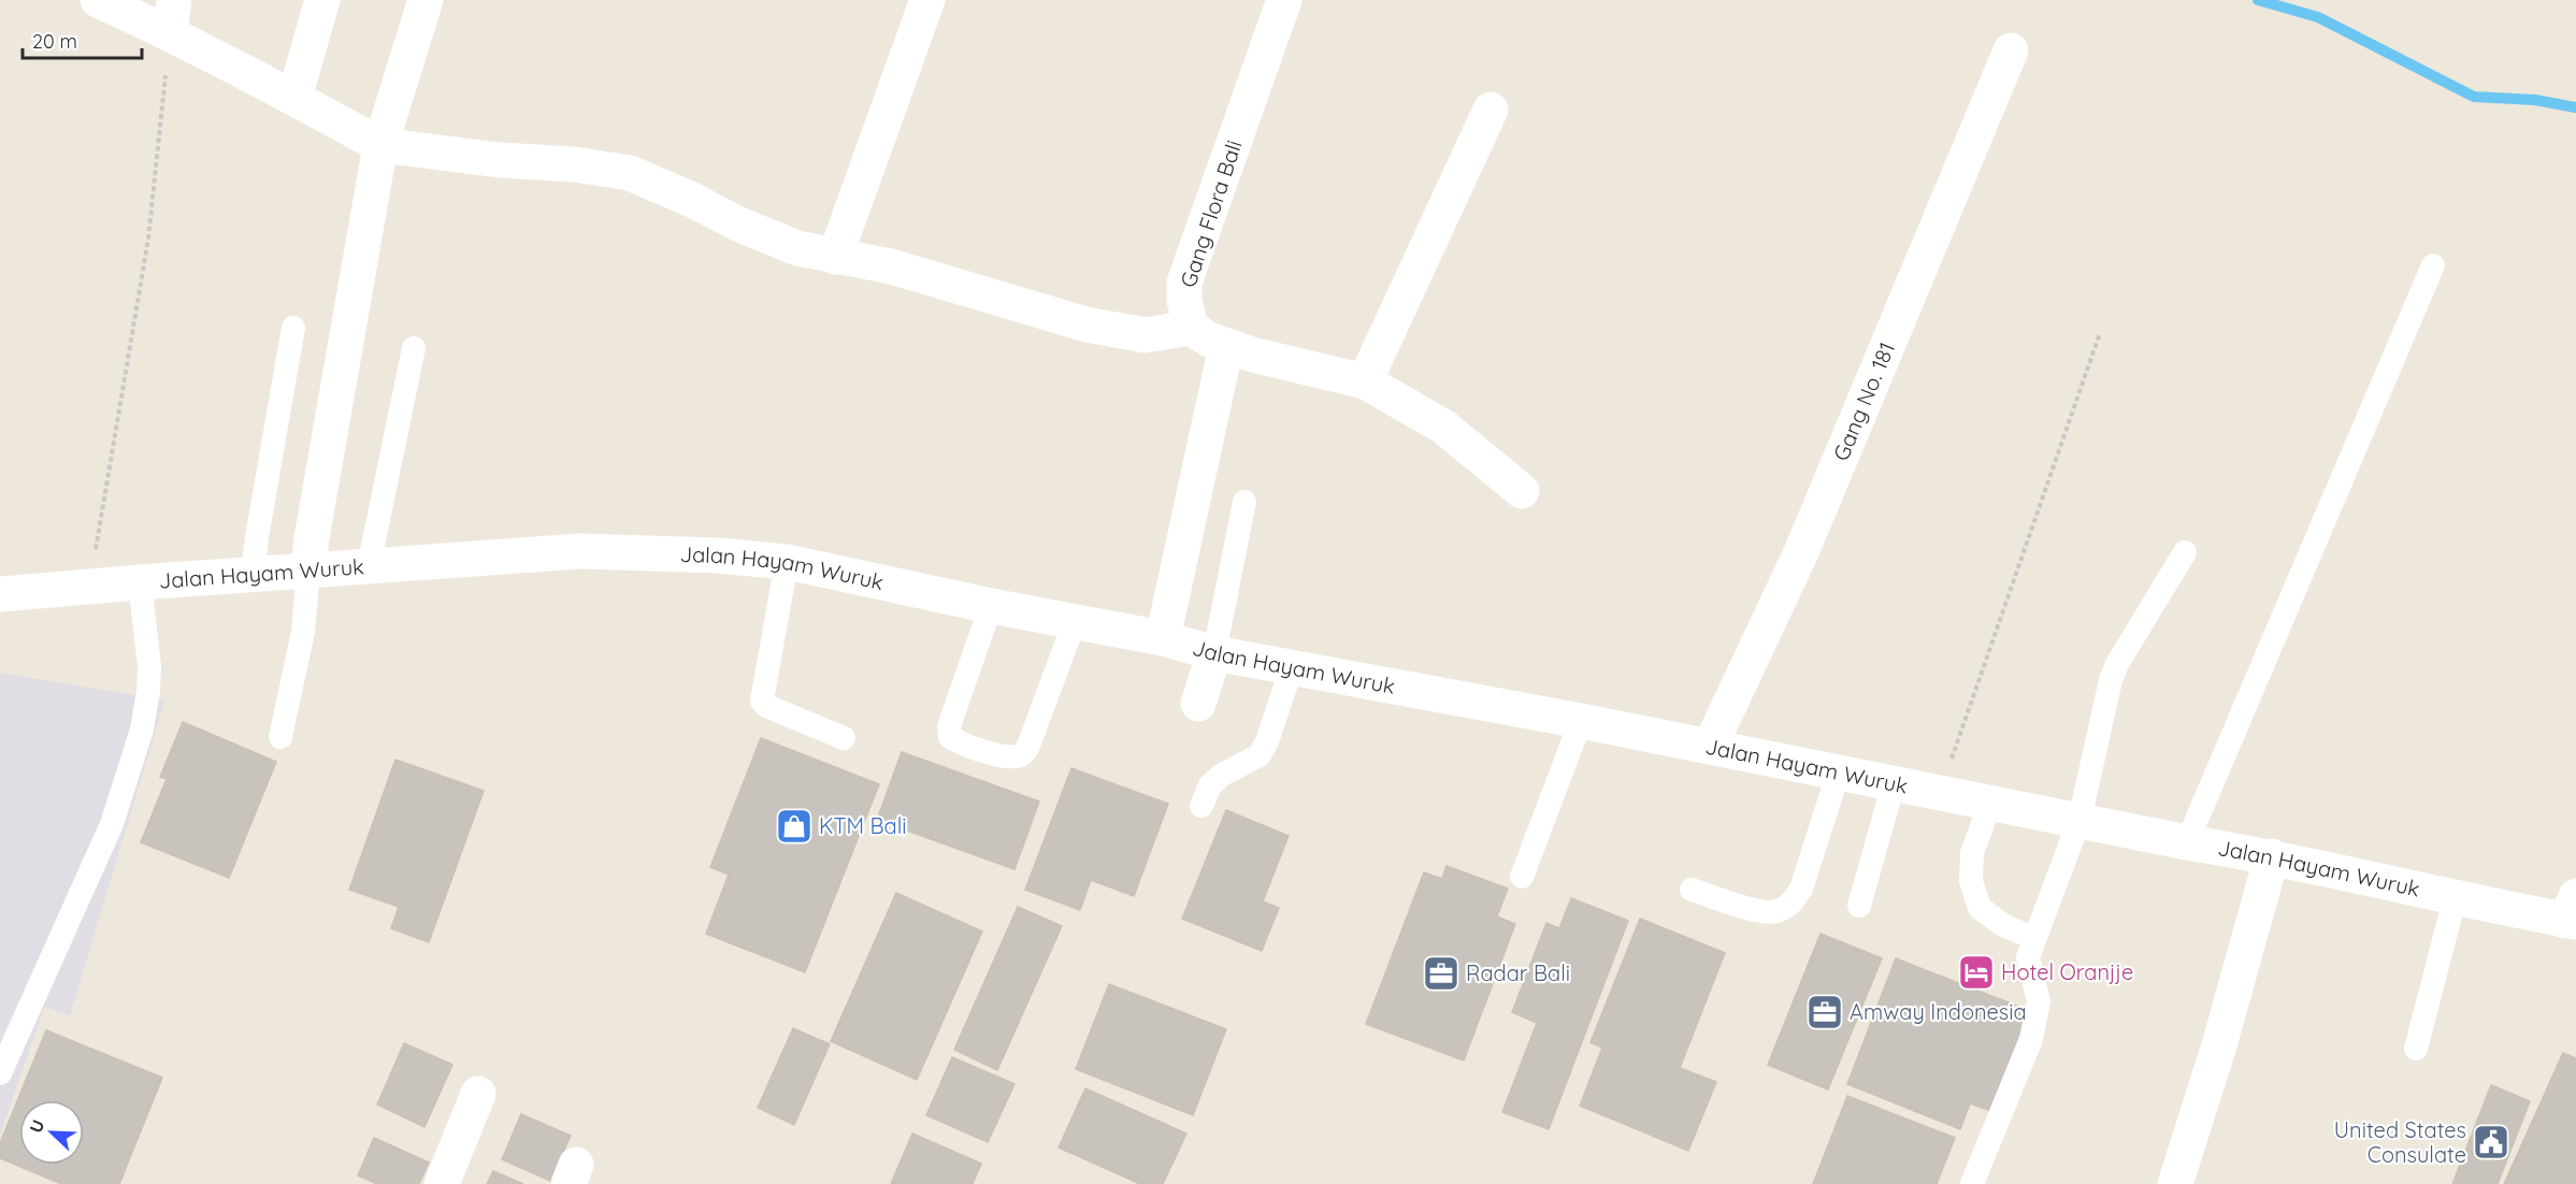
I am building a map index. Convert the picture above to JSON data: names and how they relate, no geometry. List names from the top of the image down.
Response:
{
  "streets": {
    "street": ["Gang Flora Bali", "Gang No. 181", "Jalan Hayam Wuruk"]
  },
  "crossings": [
    ["Gang No. 181", "Jalan Hayam Wuruk"]
  ],
  "places": {
    "shop": ["KTM Bali"],
    "hotel": ["Hotel Oranjje"],
    "office": ["Radar Bali", "Amway Indonesia"],
    "public building": ["United States Consulate"]
  },
  "scale_bar": "20 m",
  "north": "top left"
}
